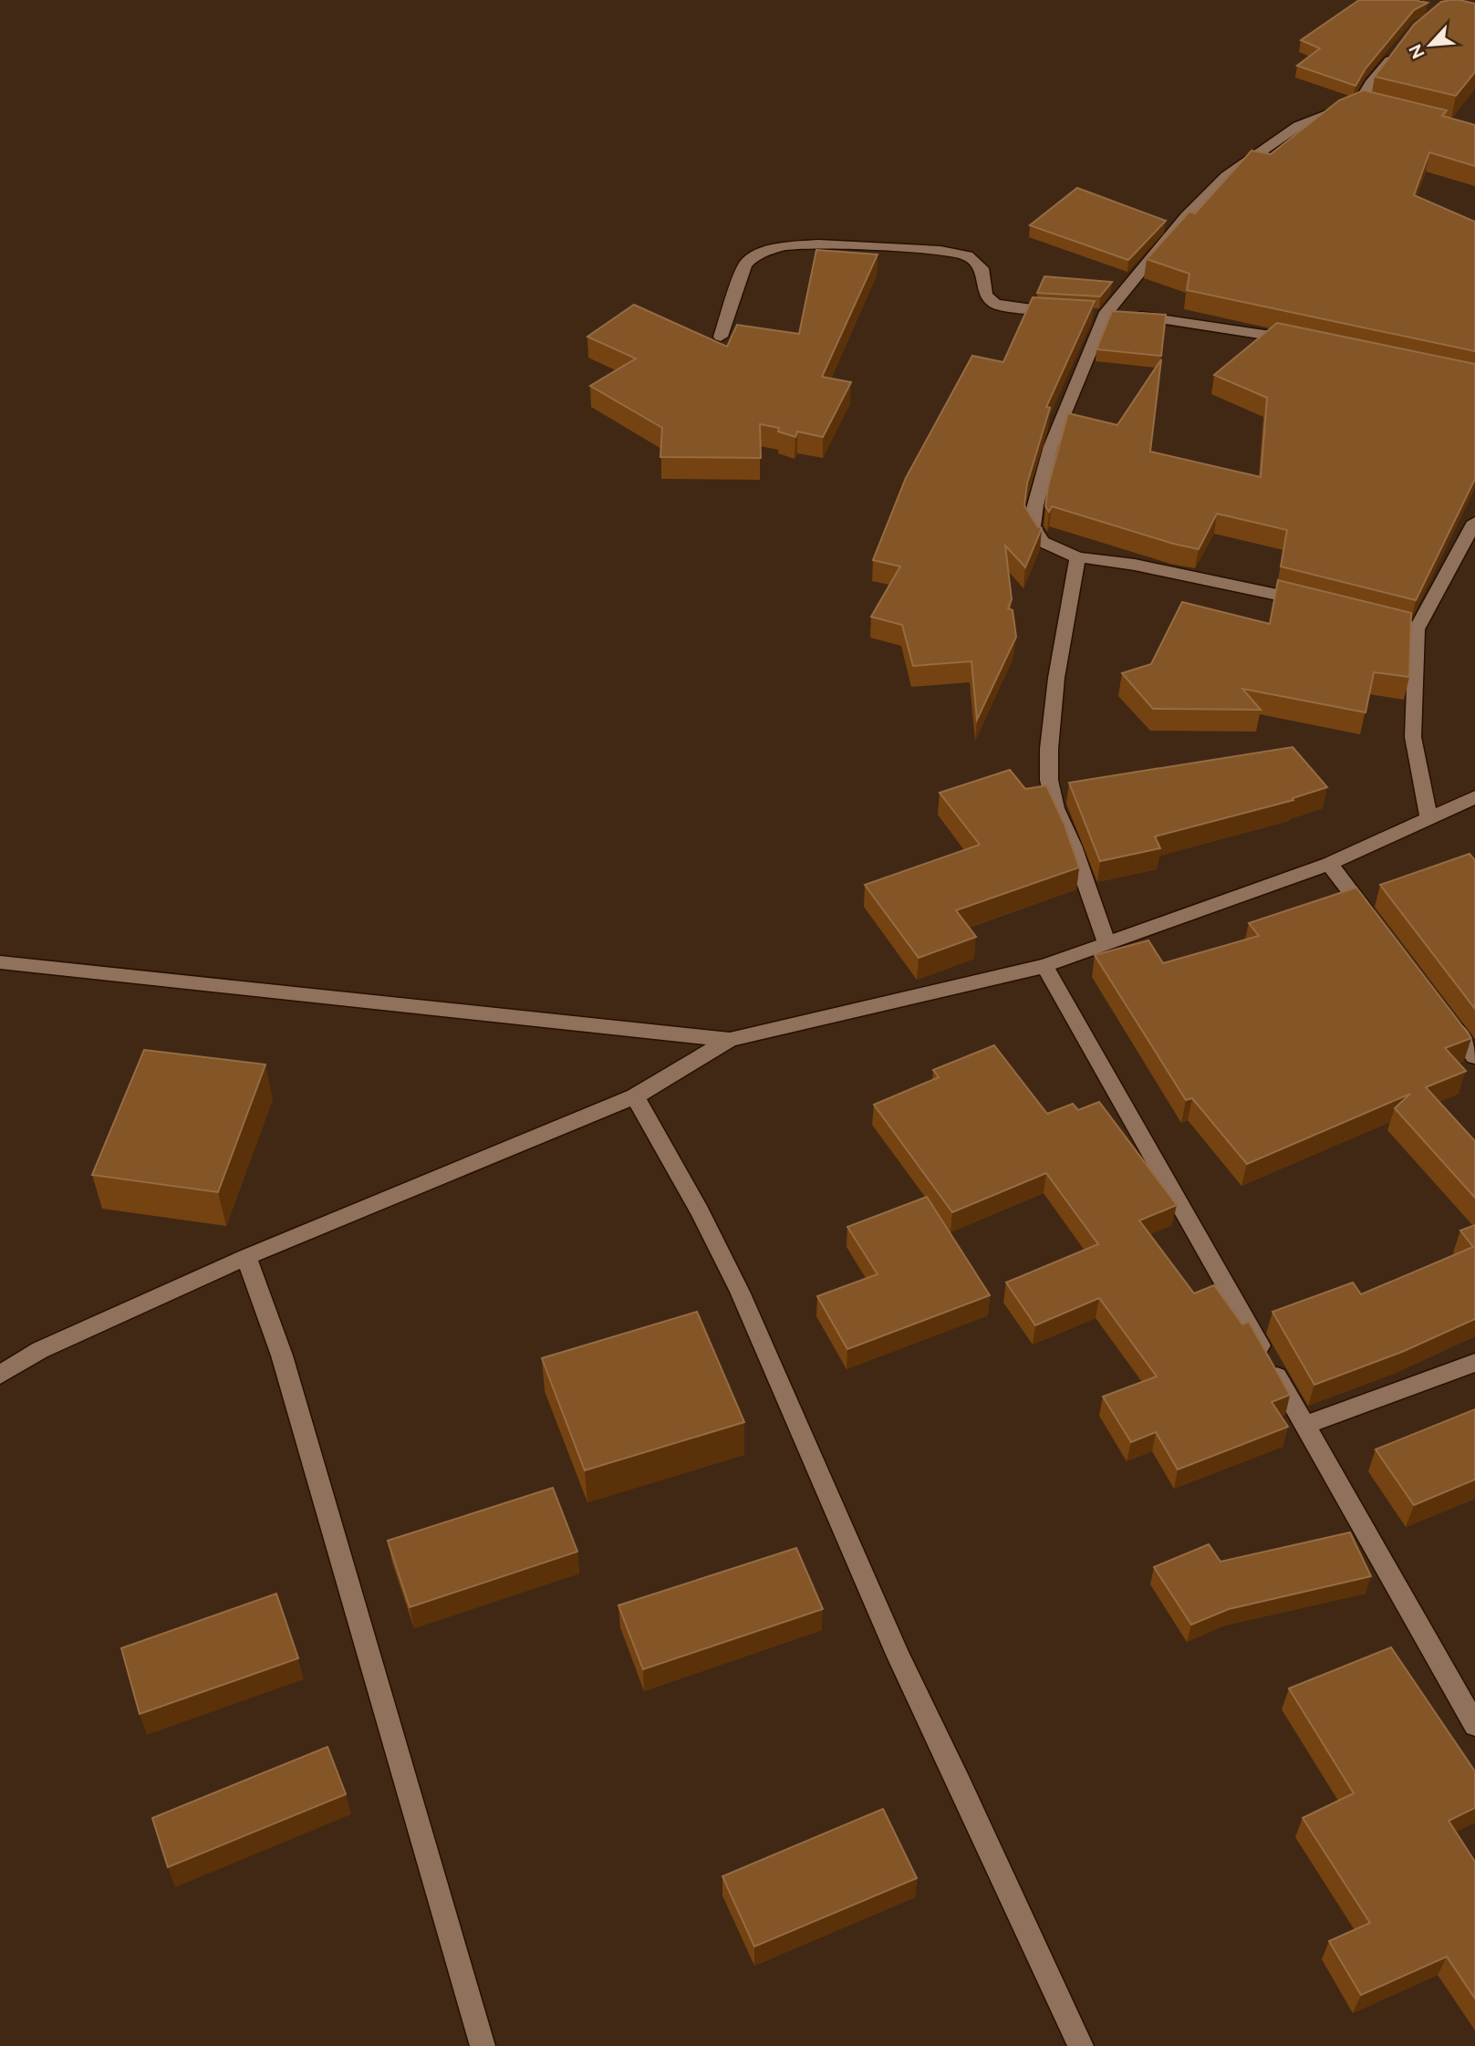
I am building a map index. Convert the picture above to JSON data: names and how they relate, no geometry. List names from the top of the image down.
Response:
{
  "north": "bottom left"
}
